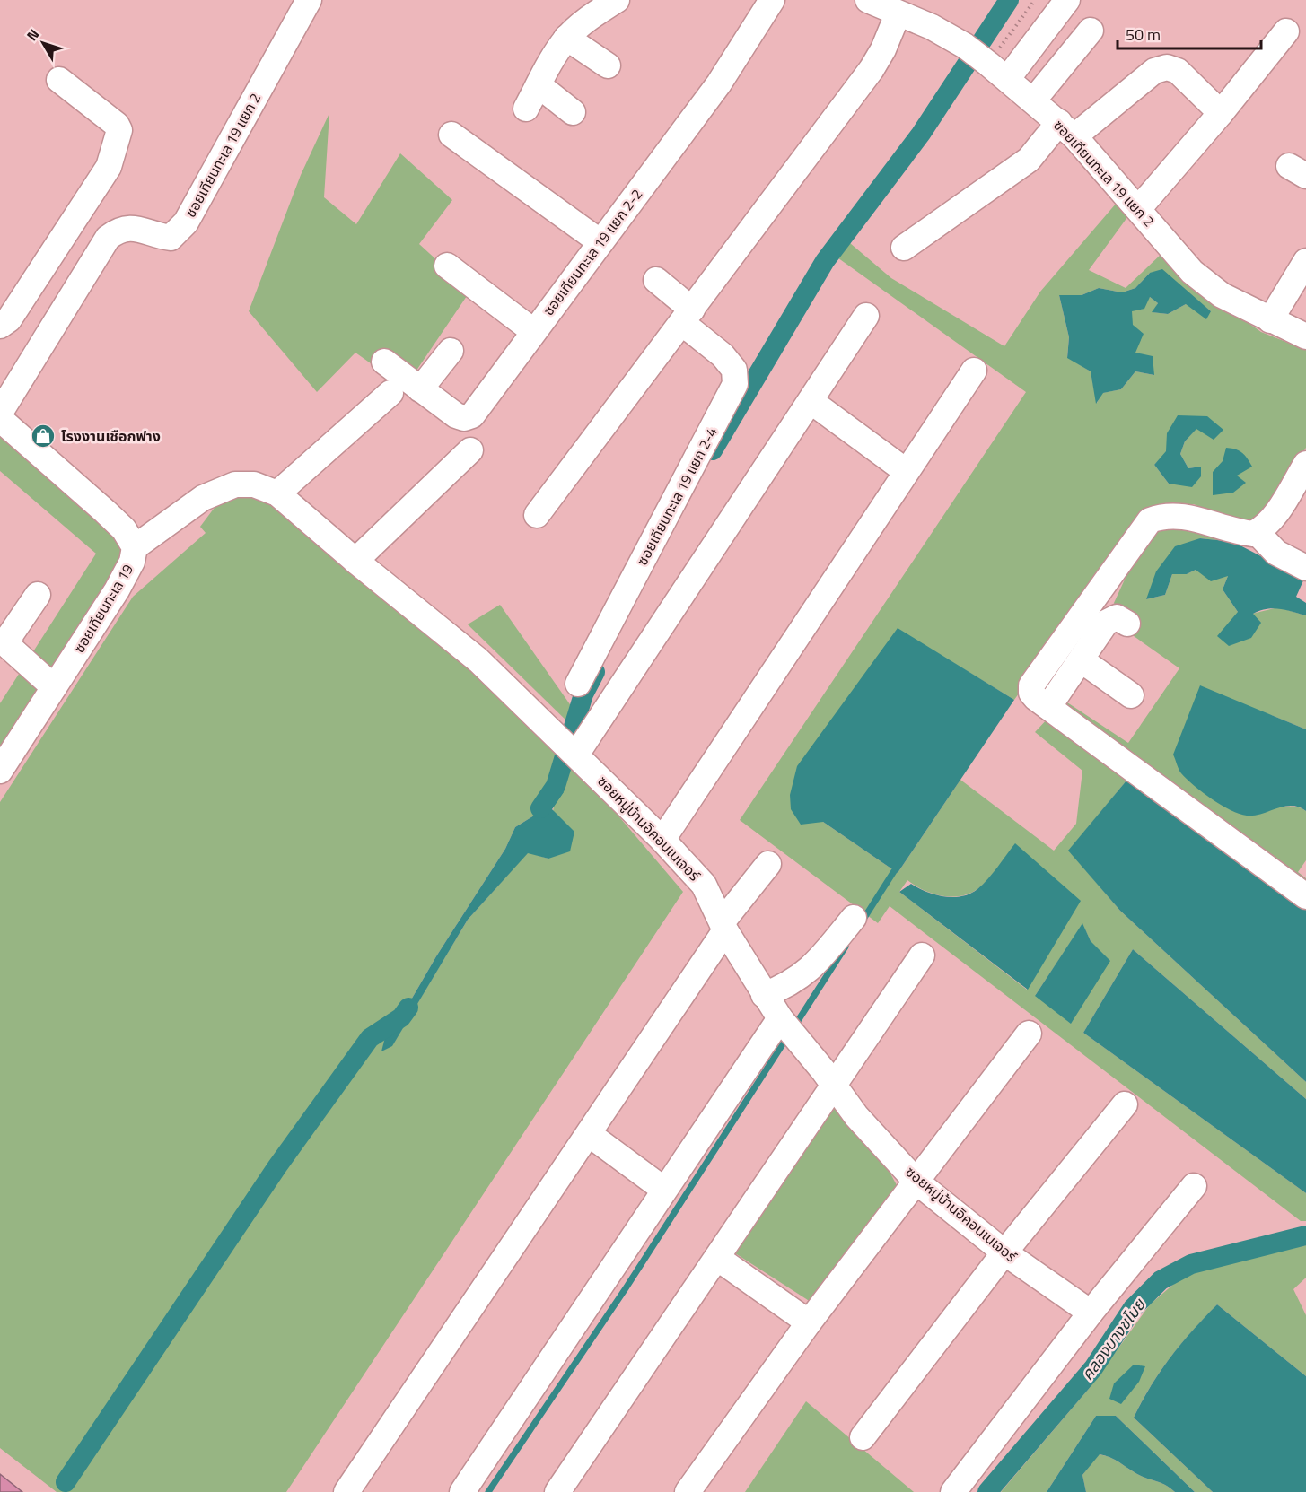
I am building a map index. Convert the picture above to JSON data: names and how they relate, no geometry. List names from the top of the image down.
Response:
{
  "streets": {
    "street": [
      "ซอยเทียนทะเล 19 แยก 2",
      "ซอยเทียนทะเล 19 แยก 2-2",
      "ซอยเทียนทะเล 19 แยก 2-4",
      "ซอยเทียนทะเล 19",
      "ซอยหมู่บ้านอิคอนเนเจอร์"
    ]
  },
  "crossings": [
    ["ซอยเทียนทะเล 19", "ซอยหมู่บ้านอิคอนเนเจอร์"]
  ],
  "water": ["คลองบางขโมย"],
  "places": {
    "shop": ["โรงงานเชือกฟาง"]
  },
  "scale_bar": "50 m",
  "north": "top left"
}
